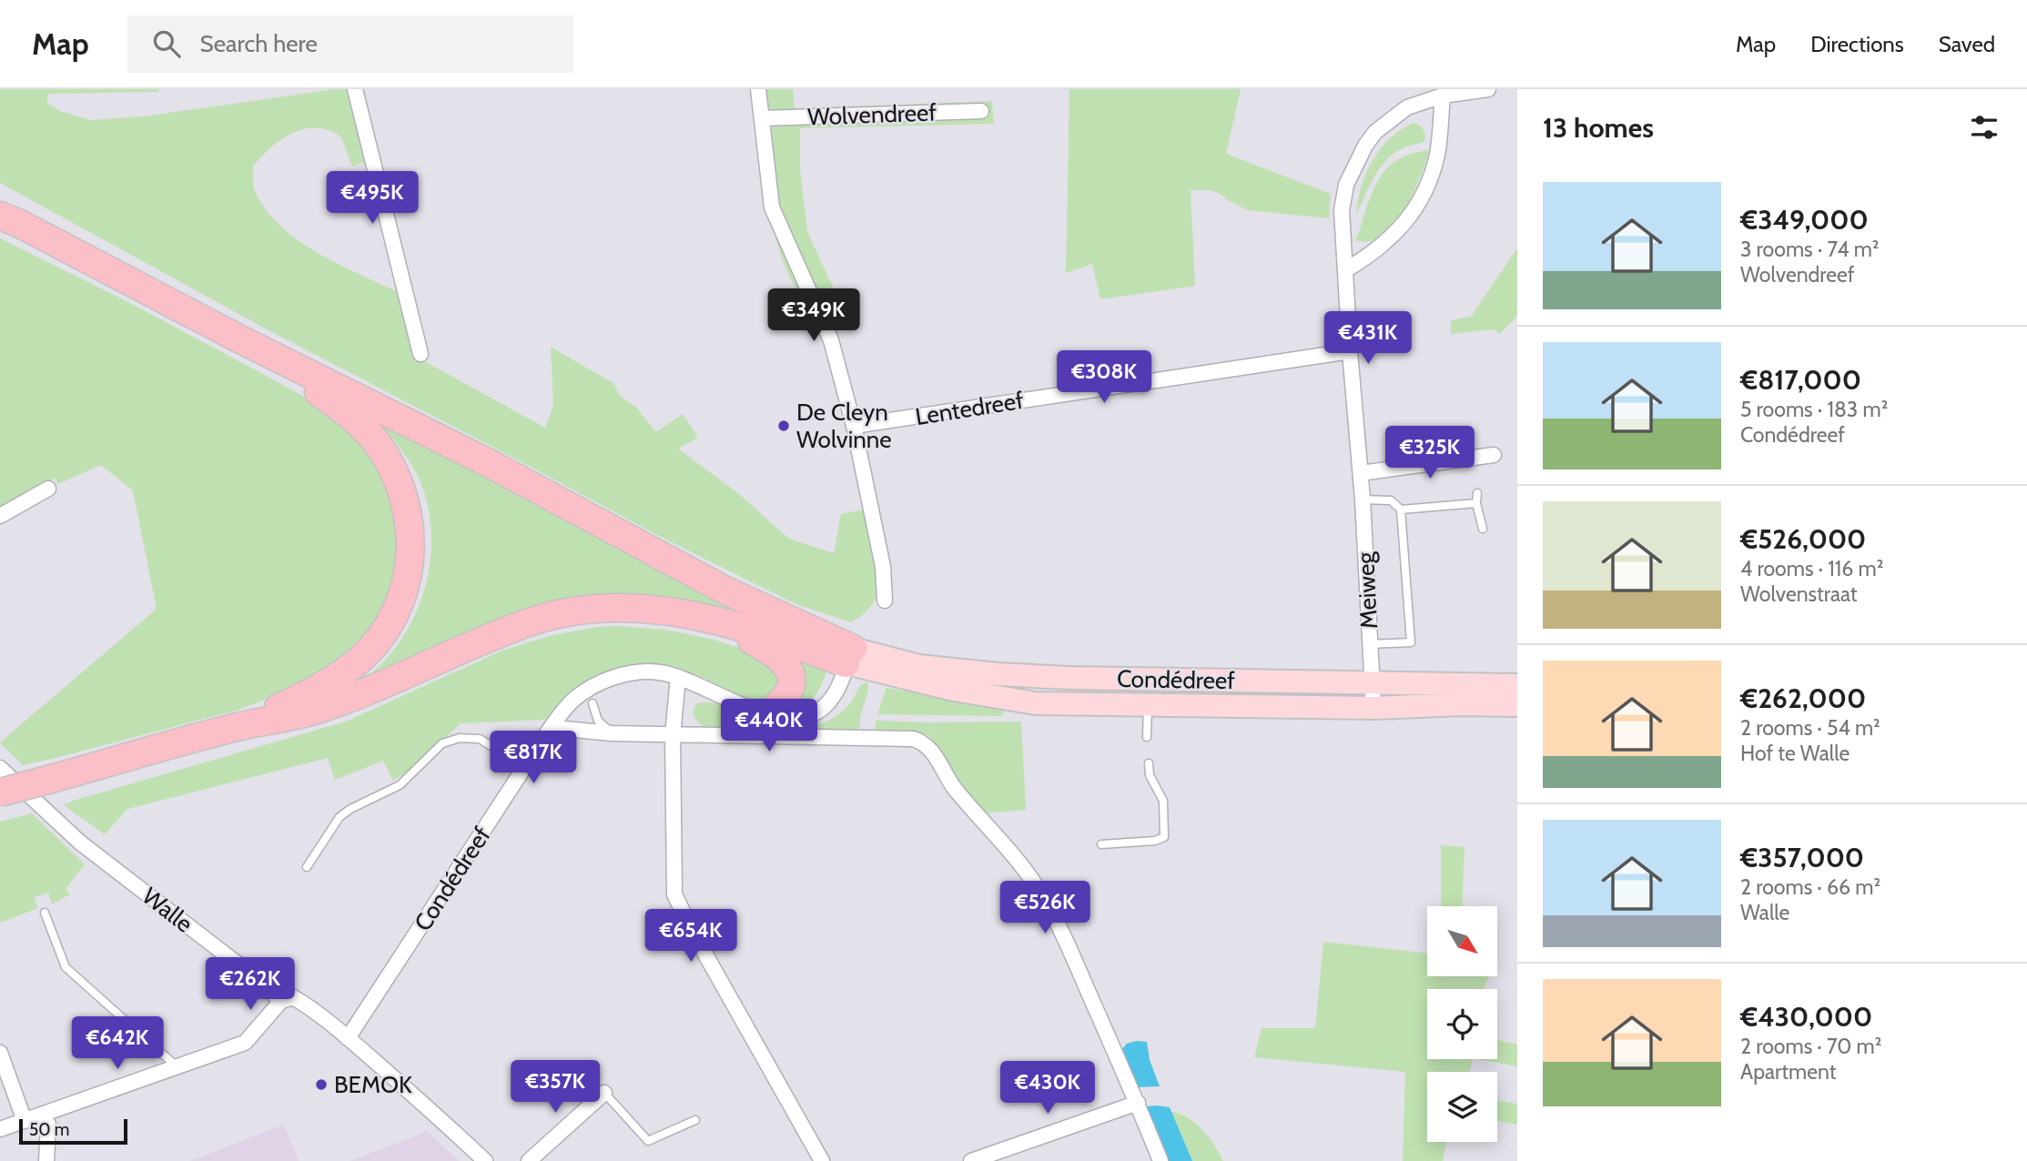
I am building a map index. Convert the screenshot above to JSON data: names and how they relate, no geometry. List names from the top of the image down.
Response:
{
  "streets": {
    "main road": ["Condédreef"],
    "street": [
      "Wolvendreef",
      "Lentedreef",
      "Meiweg",
      "Walle"
    ]
  },
  "crossings": [
    ["Lentedreef", "Meiweg"],
    ["Meiweg", "Condédreef"],
    ["Condédreef", "Walle"]
  ],
  "places": ["De Cleyn Wolvinne", "BEMOK"],
  "scale_bar": "50 m",
  "north": "bottom right",
  "page": {
    "header": "Map",
    "search": "Search here",
    "nav": ["Map", "Directions", "Saved"],
    "heading": "13 homes",
    "list": [
      {
        "name": "€349,000",
        "note": "3 rooms · 74 m² · Wolvendreef"
      },
      {
        "name": "€817,000",
        "note": "5 rooms · 183 m² · Condédreef"
      },
      {
        "name": "€526,000",
        "note": "4 rooms · 116 m² · Wolvenstraat"
      },
      {
        "name": "€262,000",
        "note": "2 rooms · 54 m² · Hof te Walle"
      },
      {
        "name": "€357,000",
        "note": "2 rooms · 66 m² · Walle"
      },
      {
        "name": "€430,000",
        "note": "2 rooms · 70 m² · Apartment"
      }
    ],
    "price": [
      "€495K",
      "€349K",
      "€431K",
      "€308K",
      "€325K",
      "€440K",
      "€817K",
      "€526K",
      "€654K",
      "€262K",
      "€642K",
      "€357K",
      "€430K"
    ],
    "scale": "50 m"
  }
}
